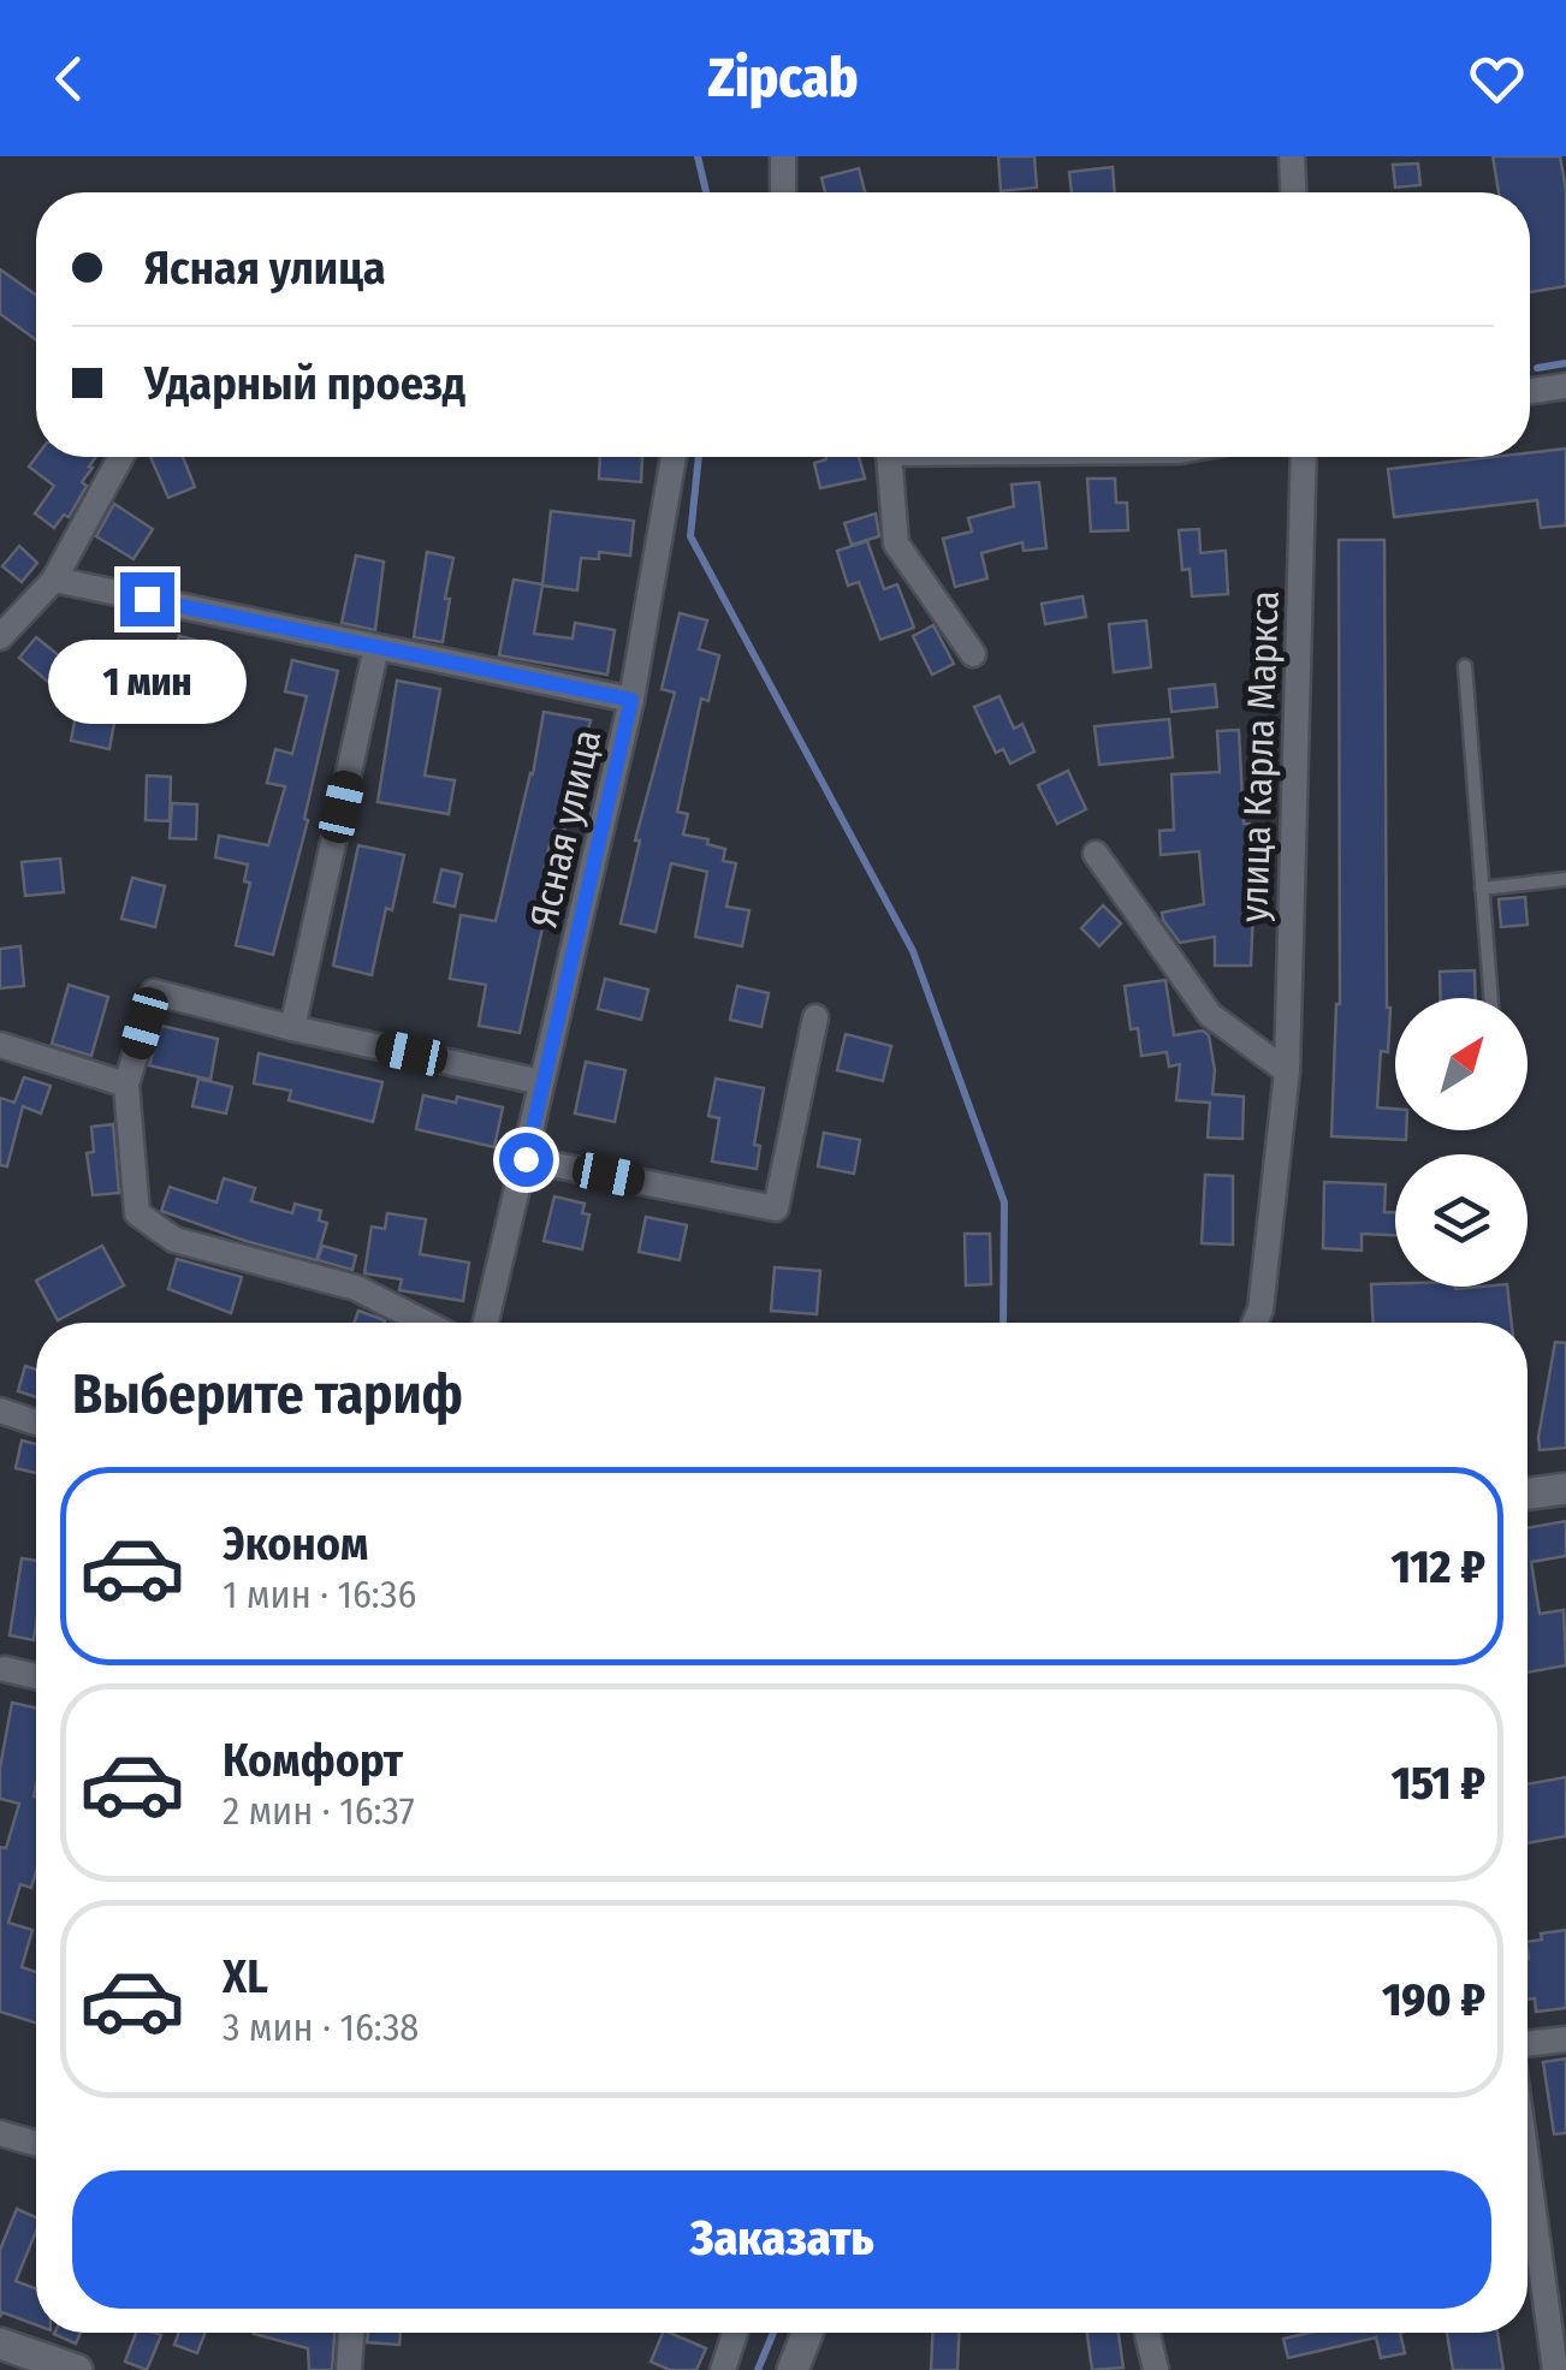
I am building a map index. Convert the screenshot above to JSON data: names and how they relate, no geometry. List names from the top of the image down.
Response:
{
  "streets": {
    "street": ["улица Карла Маркса", "Ясная улица"]
  },
  "north": "top right",
  "page": {
    "header": "Zipcab",
    "banner": ["Ясная улица", "Ударный проезд"],
    "bubble": "1 мин",
    "heading": "Выберите тариф",
    "list": [
      {
        "name": "Эконом",
        "note": "1 мин · 16:36",
        "value": "112 ₽"
      },
      {
        "name": "Комфорт",
        "note": "2 мин · 16:37",
        "value": "151 ₽"
      },
      {
        "name": "XL",
        "note": "3 мин · 16:38",
        "value": "190 ₽"
      }
    ],
    "buttons": "Заказать"
  }
}
